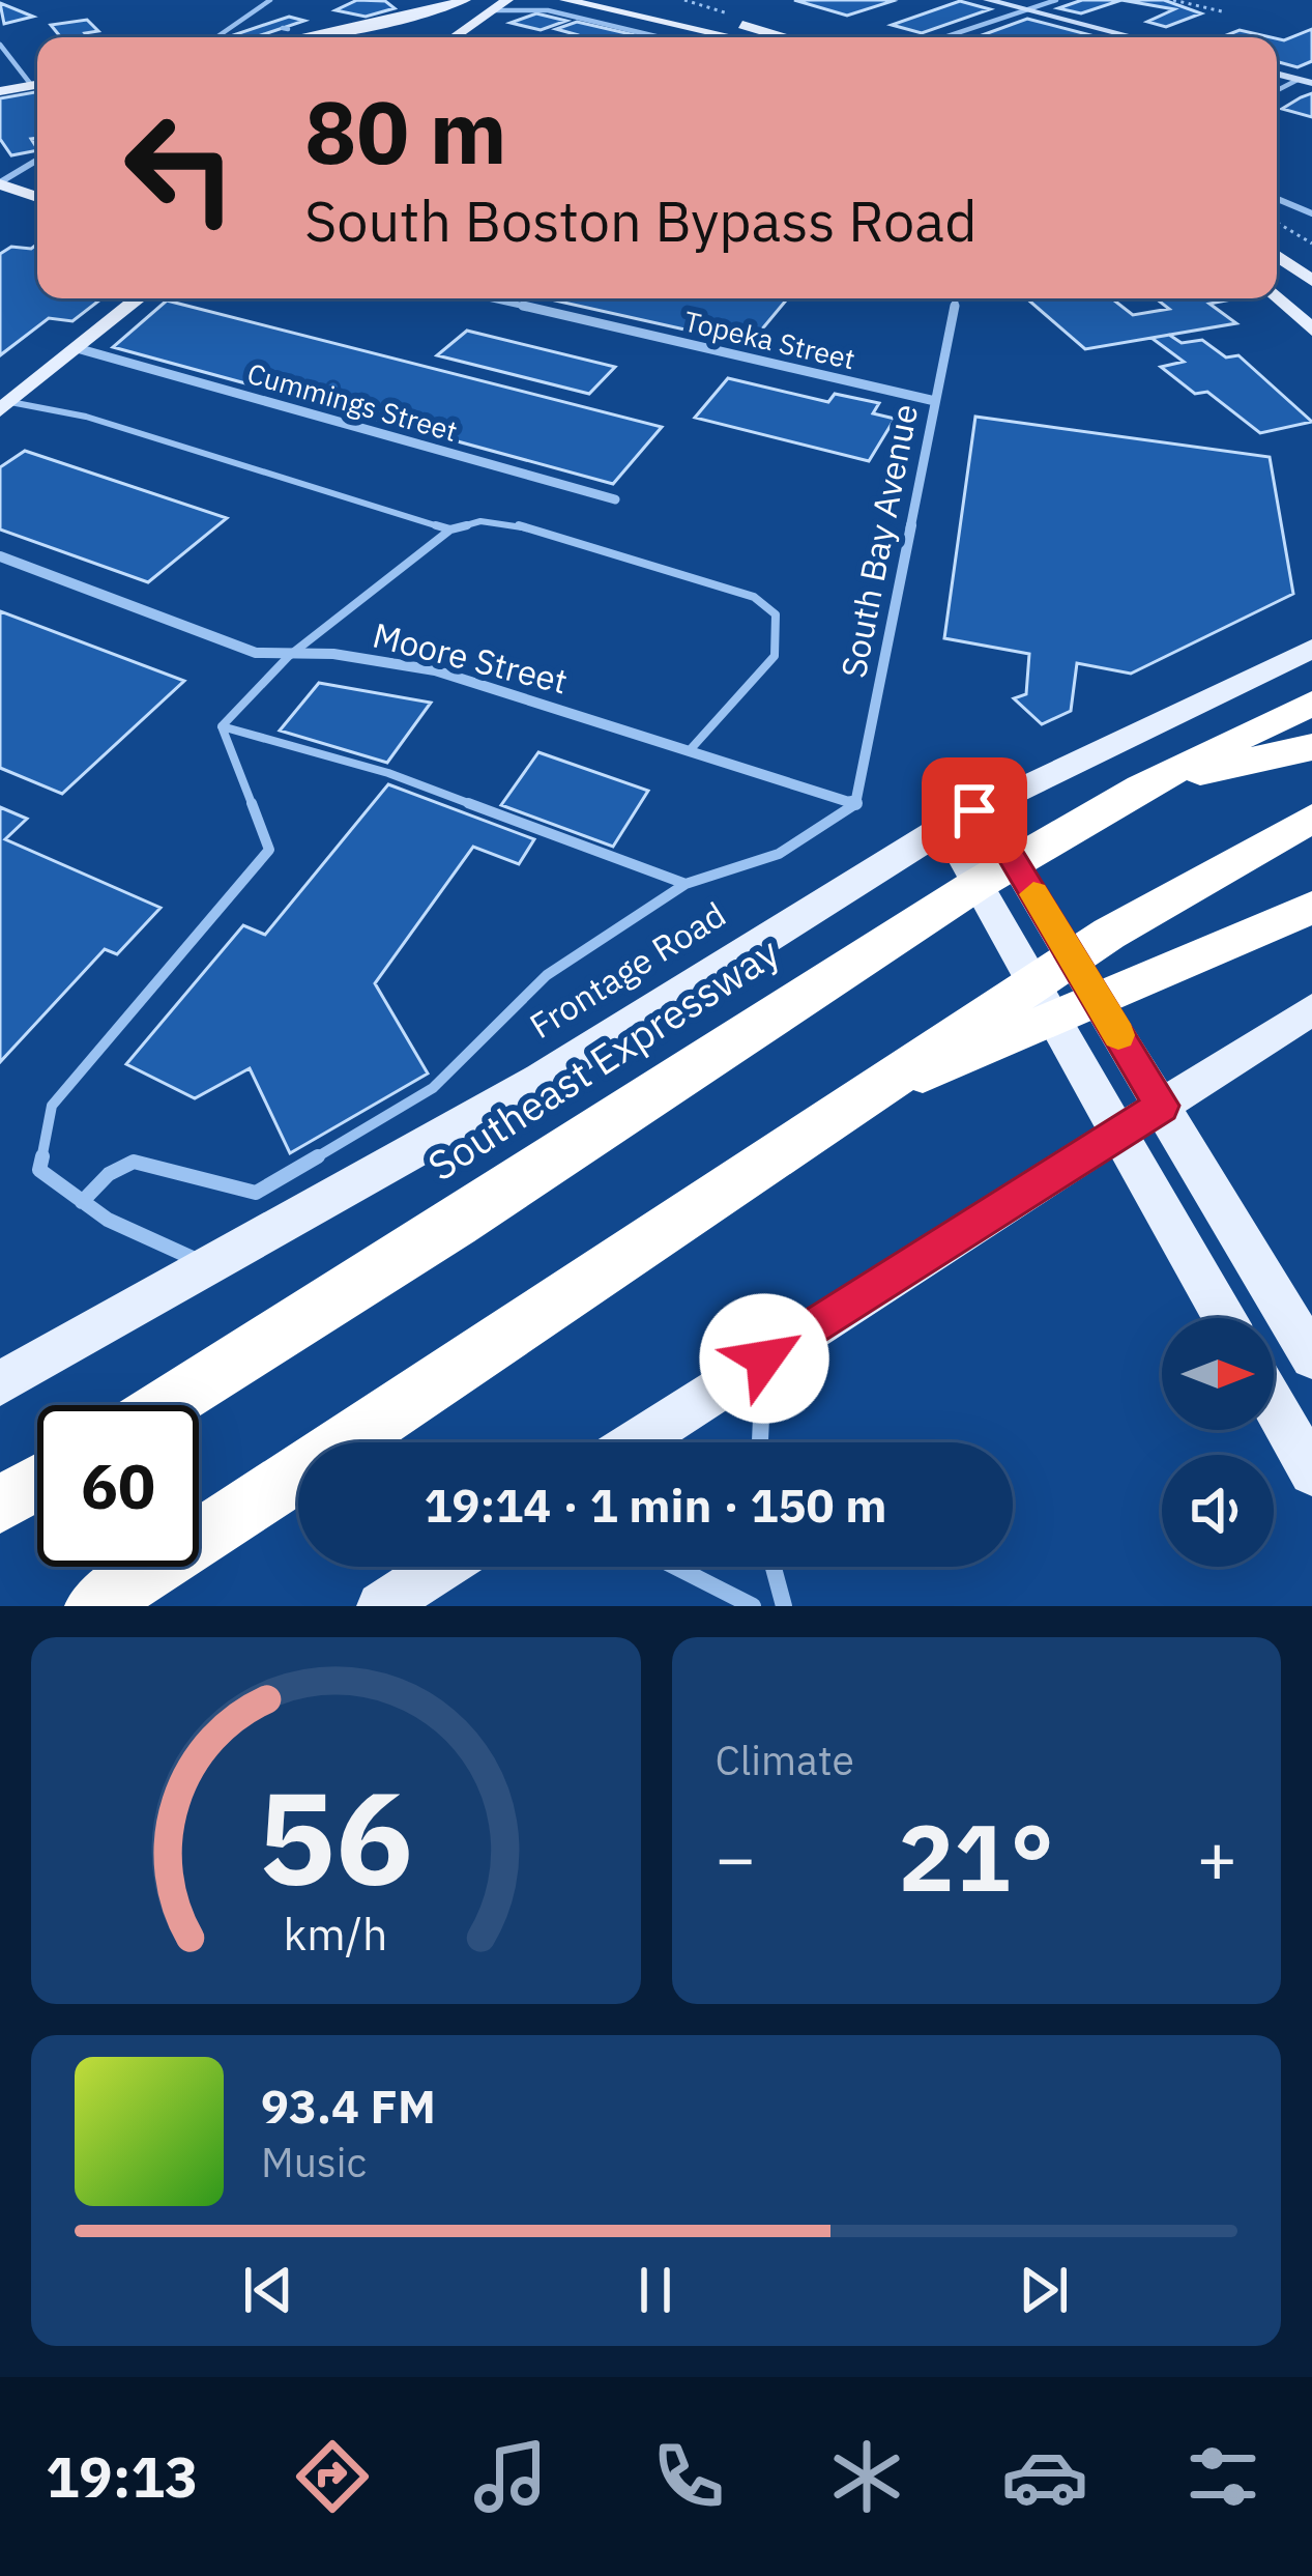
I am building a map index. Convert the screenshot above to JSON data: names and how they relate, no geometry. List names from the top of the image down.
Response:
{
  "streets": {
    "highway": ["Southeast Expressway"],
    "main road": ["Frontage Road"],
    "street": [
      "Topeka Street",
      "Cummings Street",
      "South Bay Avenue",
      "Moore Street"
    ]
  },
  "crossings": [
    ["Topeka Street", "South Bay Avenue"],
    ["South Bay Avenue", "Moore Street"]
  ],
  "north": "right",
  "page": {
    "turn": ["80 m", "South Boston Bypass Road"],
    "limit": "60",
    "trip": "19:14 · 1 min · 150 m",
    "tile": "Climate",
    "heat": ["−", "21°", "+"],
    "song": ["93.4 FM", "Music"],
    "tabs": "19:13",
    "gauge": ["56", "km/h"]
  }
}
